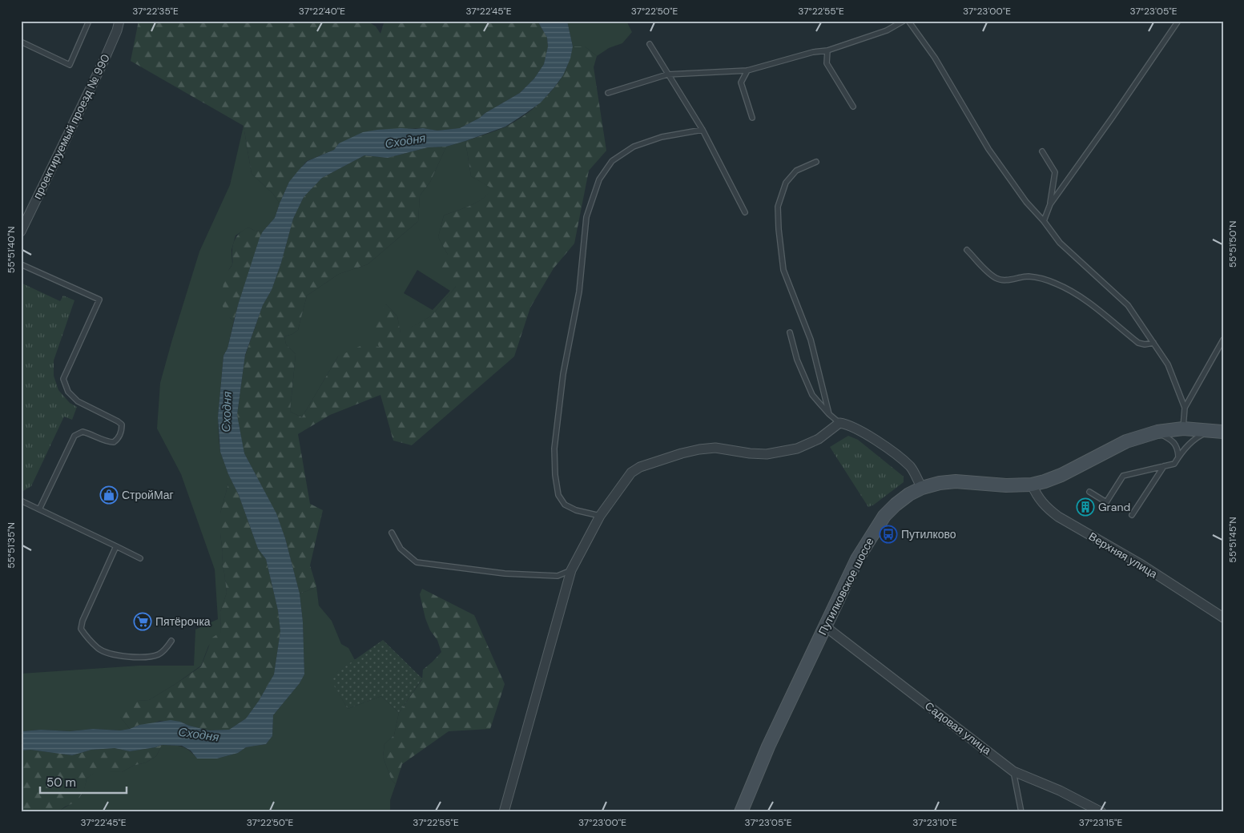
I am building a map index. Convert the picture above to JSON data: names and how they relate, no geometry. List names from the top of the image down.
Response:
{
  "streets": {
    "main road": ["Путилковское шоссе"],
    "street": ["проектируемый проезд № 990", "Верхняя улица", "Садовая улица"]
  },
  "crossings": [
    ["Верхняя улица", "Путилковское шоссе"],
    ["Путилковское шоссе", "Садовая улица"]
  ],
  "water": ["Сходня"],
  "places": {
    "shop": ["СтройМаг"],
    "building": ["Grand"],
    "bus stop": ["Путилково"],
    "supermarket": ["Пятёрочка"]
  },
  "scale_bar": "50 m",
  "coordinates": [
    "37°22'35\"E",
    "37°22'40\"E",
    "37°22'45\"E",
    "37°22'50\"E",
    "37°22'55\"E",
    "37°23'00\"E",
    "37°23'05\"E",
    "55°51'50\"N",
    "55°51'40\"N",
    "55°51'45\"N",
    "55°51'35\"N",
    "37°23'10\"E",
    "37°23'15\"E"
  ]
}
